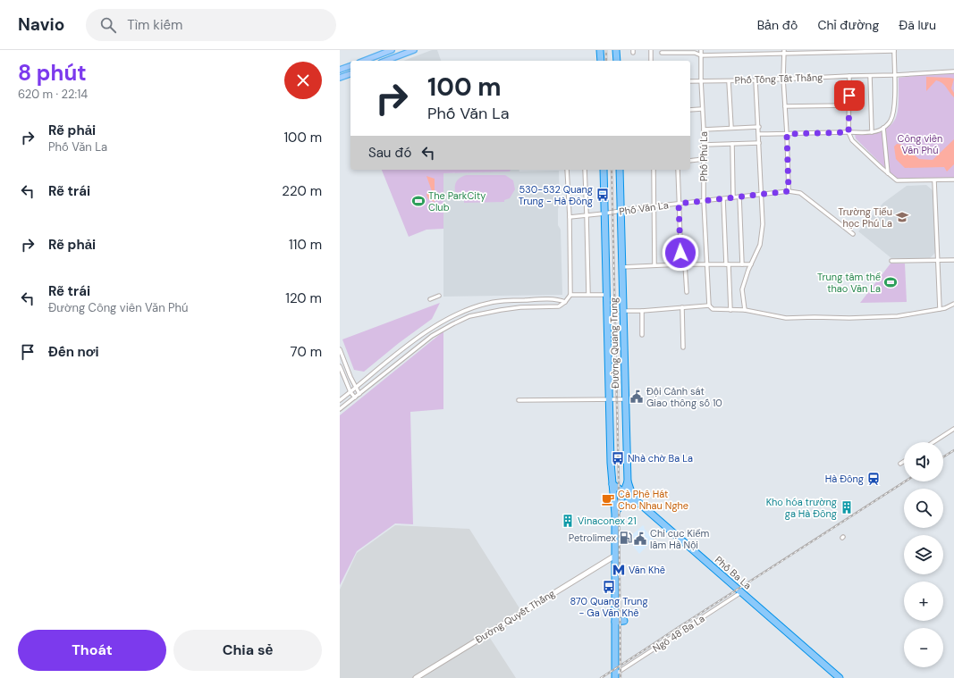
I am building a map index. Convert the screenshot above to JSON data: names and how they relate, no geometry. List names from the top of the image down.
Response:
{
  "streets": {
    "highway": ["Đường Quang Trung", "Phố Ba La"],
    "street": [
      "Phố Tống Tất Thắng",
      "Phố Phú La",
      "Phố Văn La",
      "Đường Quyết Thắng",
      "Ngõ 48 Ba La"
    ]
  },
  "crossings": [
    ["Phố Tống Tất Thắng", "Phố Phú La"],
    ["Phố Phú La", "Phố Văn La"],
    ["Phố Văn La", "Đường Quang Trung"],
    ["Đường Quang Trung", "Phố Ba La"],
    ["Đường Quang Trung", "Đường Quyết Thắng"],
    ["Đường Quang Trung", "Ngõ 48 Ba La"],
    ["Phố Ba La", "Ngõ 48 Ba La"]
  ],
  "parks": ["Công viên Văn Phú"],
  "places": {
    "bus stop": ["530-532 Quang Trung - Hà Đông", "Nhà chờ Ba La", "870 Quang Trung - Ga Văn Khê"],
    "sports": ["The ParkCity Club", "Trung tâm thể thao Văn La"],
    "school or university": ["Trường Tiểu học Phú La"],
    "public building": ["Đội Cảnh sát Giao thông số 10", "Chi cục Kiểm lâm Hà Nội"],
    "station": ["Hà Đông"],
    "cafe": ["Cà Phê Hát Cho Nhau Nghe"],
    "building": ["Kho hóa trường ga Hà Đông", "Vinaconex 21"],
    "fuel station": ["Petrolimex"],
    "metro station": ["Văn Khê"]
  },
  "page": {
    "header": "Navio",
    "search": "Tìm kiếm",
    "nav": ["Bản đồ", "Chỉ đường", "Đã lưu"],
    "heading": ["8 phút", "620 m · 22:14"],
    "turn": ["100 m", "Phố Văn La"],
    "list": [
      {
        "name": "Rẽ phải",
        "note": "Phố Văn La",
        "value": "100 m"
      },
      {
        "name": "Rẽ trái",
        "value": "220 m"
      },
      {
        "name": "Rẽ phải",
        "value": "110 m"
      },
      {
        "name": "Rẽ trái",
        "note": "Đường Công viên Văn Phú",
        "value": "120 m"
      },
      {
        "name": "Đến nơi",
        "value": "70 m"
      }
    ],
    "then": "Sau đó",
    "map_buttons": ["+", "−"],
    "buttons": ["Thoát", "Chia sẻ"]
  }
}
